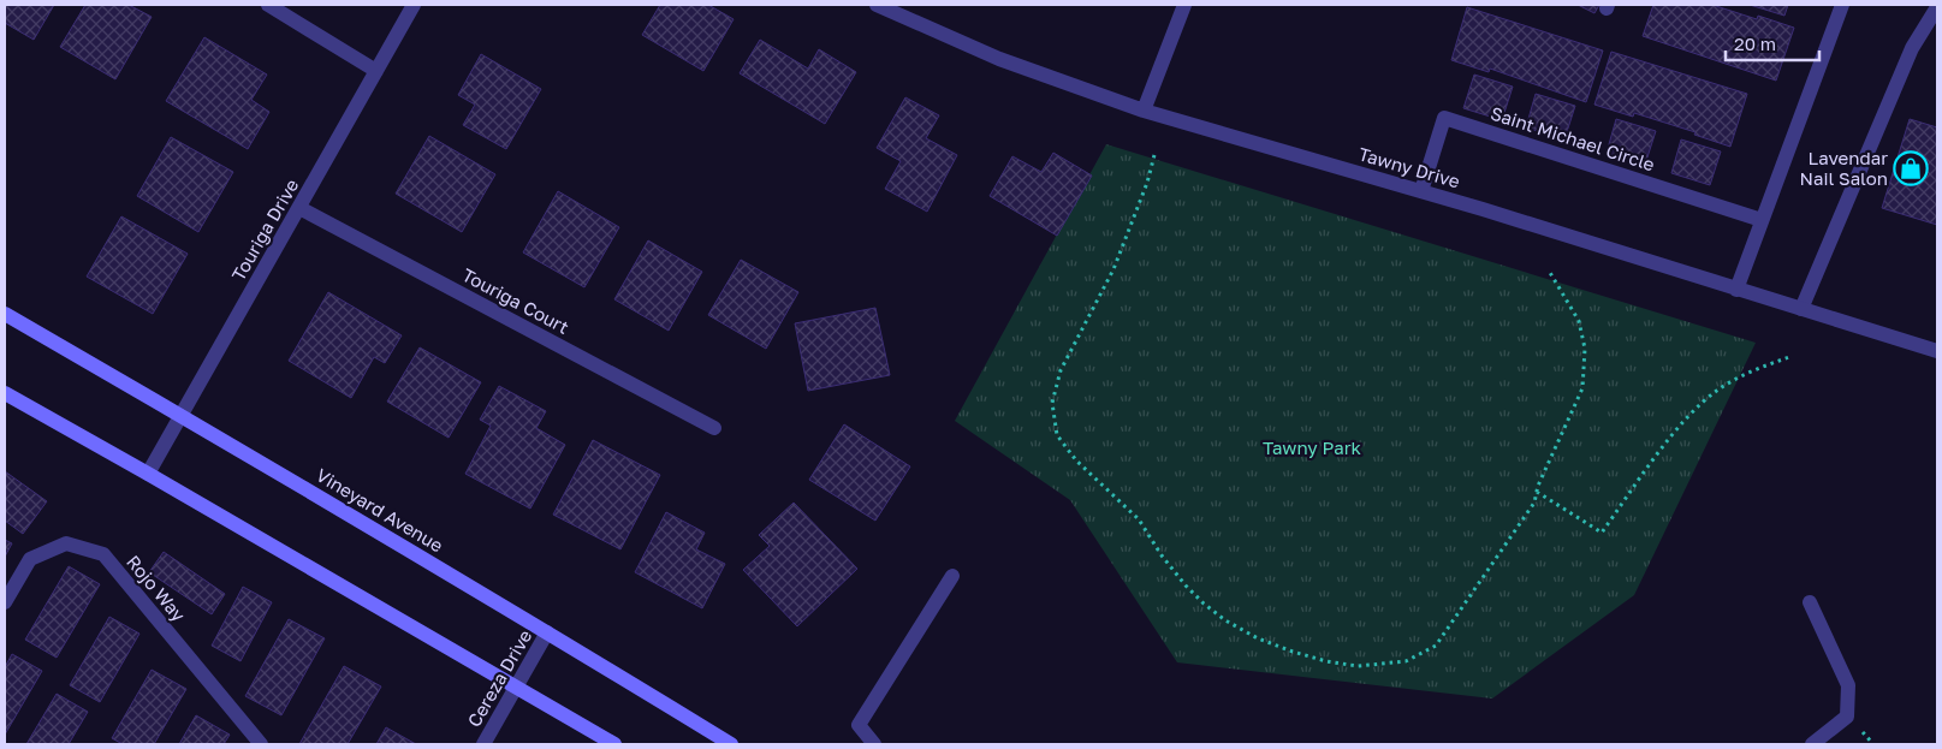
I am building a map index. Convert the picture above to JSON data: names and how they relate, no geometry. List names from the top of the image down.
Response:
{
  "streets": {
    "street": [
      "Saint Michael Circle",
      "Tawny Drive",
      "Touriga Drive",
      "Touriga Court",
      "Vineyard Avenue",
      "Rojo Way",
      "Cereza Drive"
    ]
  },
  "crossings": [
    ["Saint Michael Circle", "Tawny Drive"],
    ["Touriga Drive", "Touriga Court"],
    ["Touriga Drive", "Vineyard Avenue"],
    ["Vineyard Avenue", "Cereza Drive"]
  ],
  "parks": ["Tawny Park"],
  "places": {
    "shop": ["Lavendar Nail Salon"]
  },
  "scale_bar": "20 m"
}
